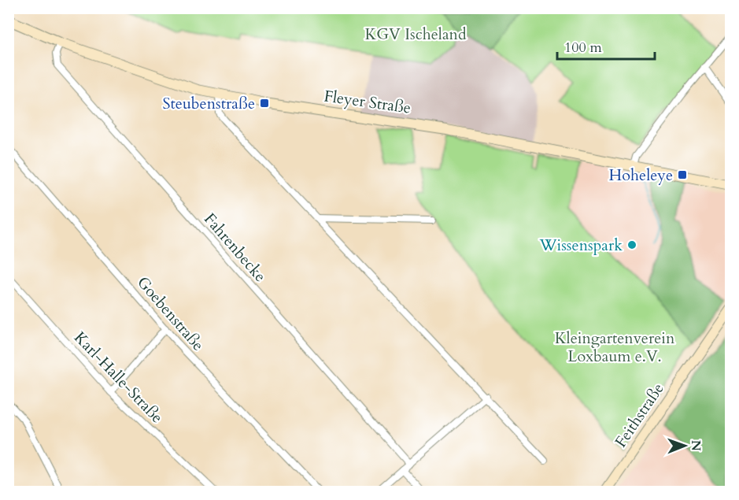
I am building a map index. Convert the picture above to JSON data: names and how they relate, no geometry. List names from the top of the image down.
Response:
{
  "streets": {
    "street": [
      "Fleyer Straße",
      "Fahrenbecke",
      "Goebenstraße",
      "Karl-Halle-Straße",
      "Feithstraße"
    ]
  },
  "crossings": [
    ["Fleyer Straße", "Fahrenbecke"]
  ],
  "parks": ["KGV Ischeland", "Kleingartenverein Loxbaum e.V."],
  "places": {
    "transit": ["Steubenstraße", "Hoheleye"],
    "other": ["Wissenspark"]
  },
  "scale_bar": "100 m",
  "north": "right"
}
